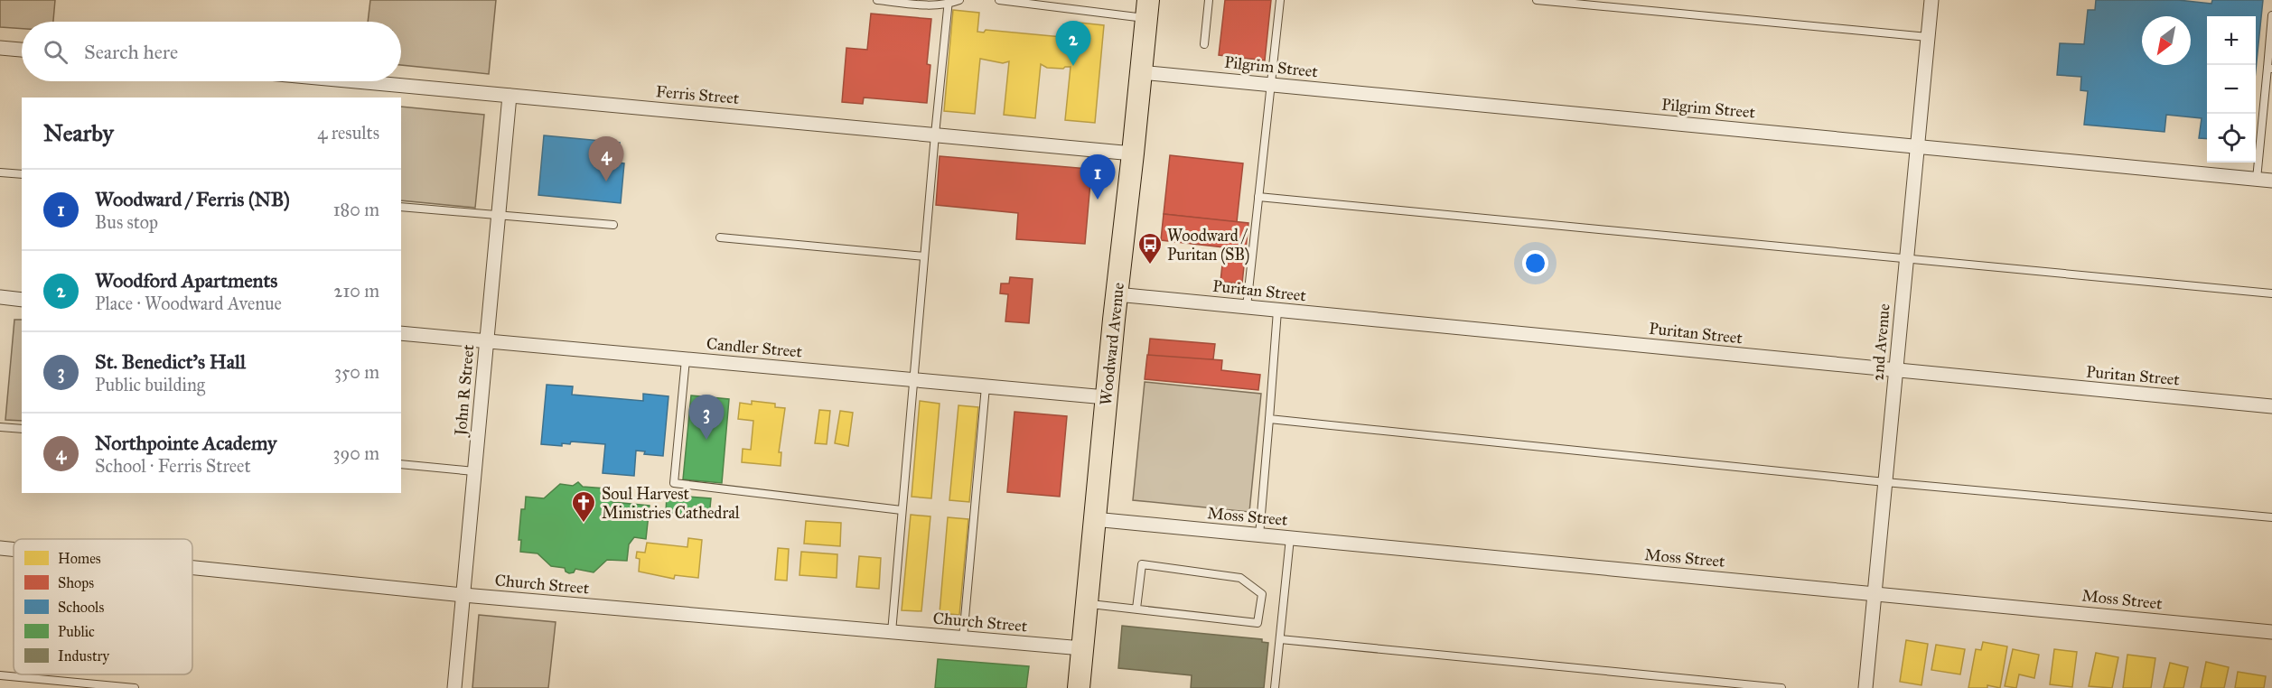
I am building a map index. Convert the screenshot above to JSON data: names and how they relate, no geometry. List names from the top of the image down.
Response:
{
  "streets": {
    "main road": ["Woodward Avenue"],
    "street": [
      "Pilgrim Street",
      "Ferris Street",
      "Puritan Street",
      "2nd Avenue",
      "Candler Street",
      "John R Street",
      "Moss Street",
      "Church Street"
    ]
  },
  "crossings": [
    ["Pilgrim Street", "2nd Avenue"],
    ["Pilgrim Street", "Woodward Avenue"],
    ["Ferris Street", "Woodward Avenue"],
    ["Ferris Street", "John R Street"],
    ["Puritan Street", "2nd Avenue"],
    ["Puritan Street", "Woodward Avenue"],
    ["2nd Avenue", "Moss Street"],
    ["Woodward Avenue", "Candler Street"],
    ["Woodward Avenue", "Moss Street"],
    ["Woodward Avenue", "Church Street"],
    ["Candler Street", "John R Street"],
    ["John R Street", "Church Street"]
  ],
  "places": {
    "bus stop": ["Woodward / Puritan (SB)"],
    "church": ["Soul Harvest Ministries Cathedral"]
  },
  "legend": [
    "Homes",
    "Shops",
    "Schools",
    "Public",
    "Industry"
  ],
  "north": "bottom left",
  "page": {
    "map_buttons": ["+", "−"],
    "pins": [
      "2",
      "4",
      "1",
      "3"
    ],
    "search": "Search here",
    "heading": ["Nearby", "4 results"],
    "list": [
      {
        "mark": "1",
        "name": "Woodward / Ferris (NB)",
        "note": "Bus stop",
        "value": "180 m"
      },
      {
        "mark": "2",
        "name": "Woodford Apartments",
        "note": "Place · Woodward Avenue",
        "value": "210 m"
      },
      {
        "mark": "3",
        "name": "St. Benedict's Hall",
        "note": "Public building",
        "value": "350 m"
      },
      {
        "mark": "4",
        "name": "Northpointe Academy",
        "note": "School · Ferris Street",
        "value": "390 m"
      }
    ]
  }
}
